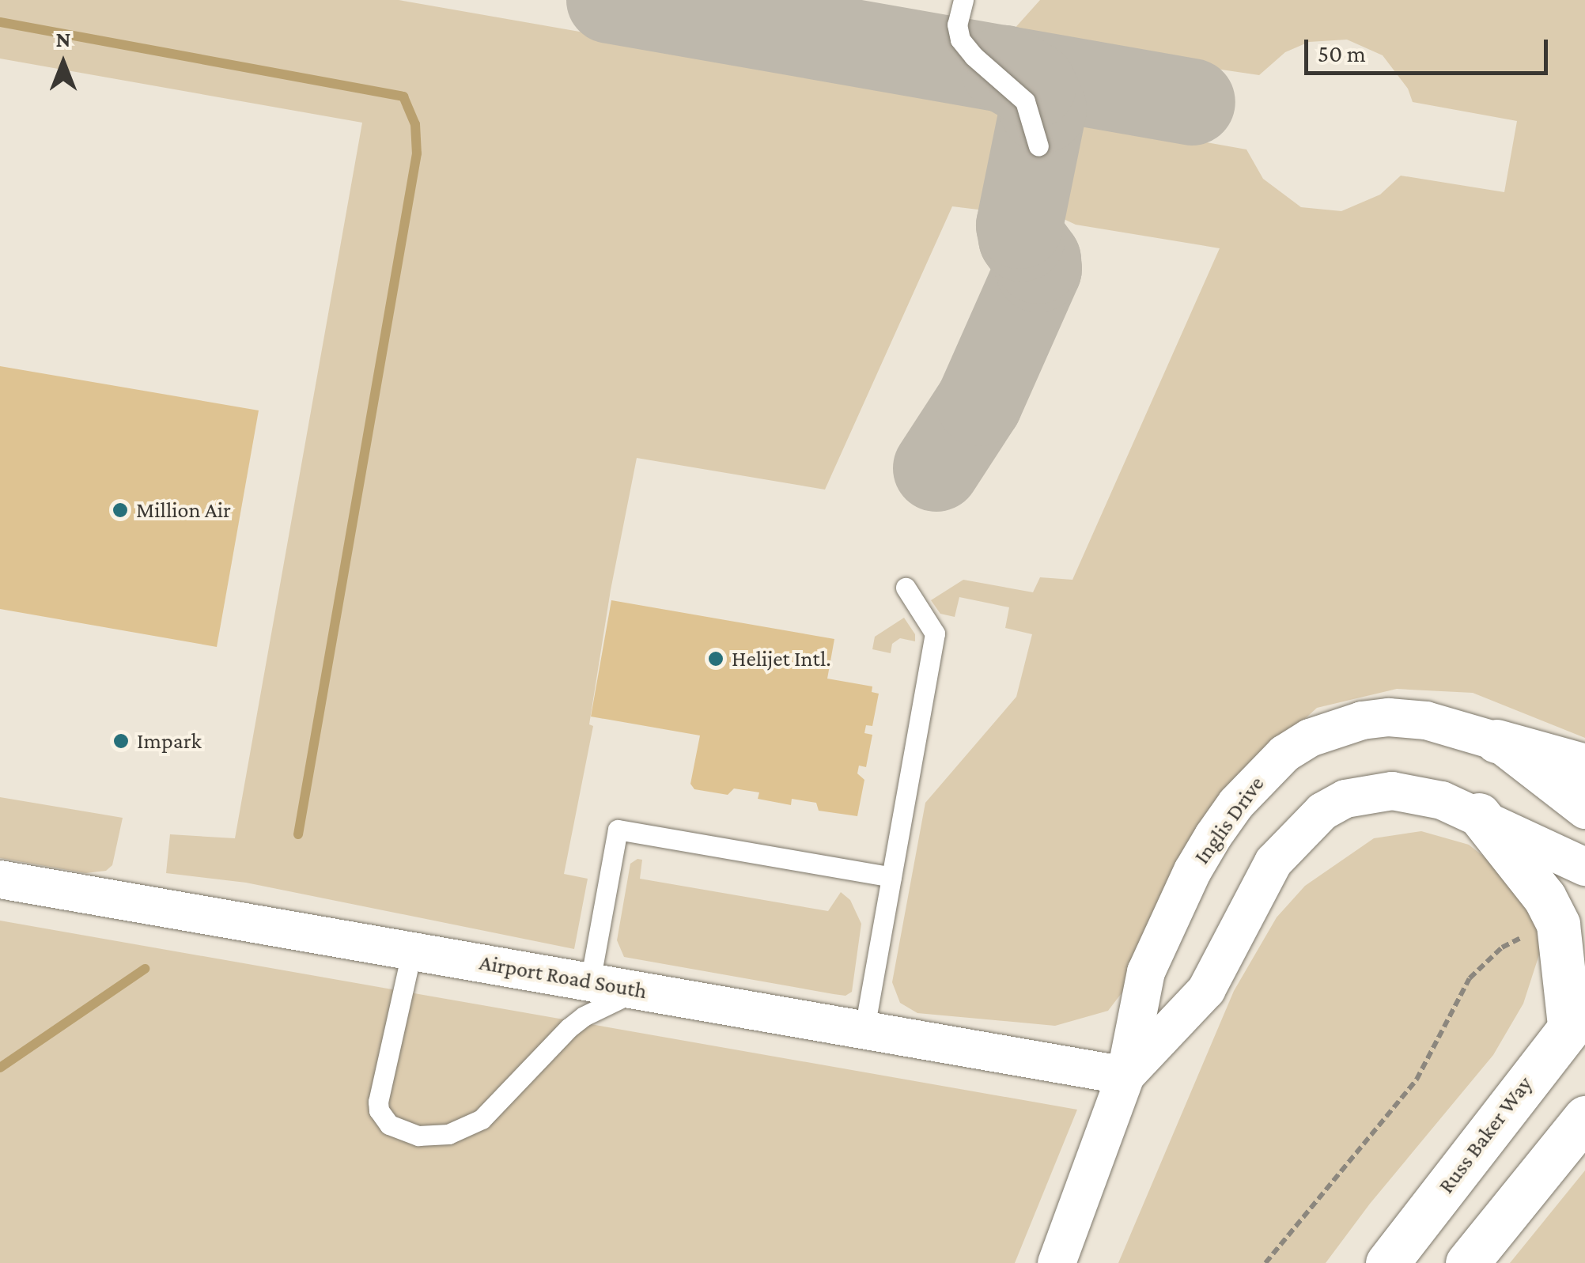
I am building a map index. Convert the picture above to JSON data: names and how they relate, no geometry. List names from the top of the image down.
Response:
{
  "streets": {
    "main road": ["Russ Baker Way"],
    "street": ["Inglis Drive", "Airport Road South"]
  },
  "crossings": [
    ["Inglis Drive", "Airport Road South"]
  ],
  "places": ["Million Air", "Helijet Intl.", "Impark"],
  "scale_bar": "50 m",
  "north": "top"
}
